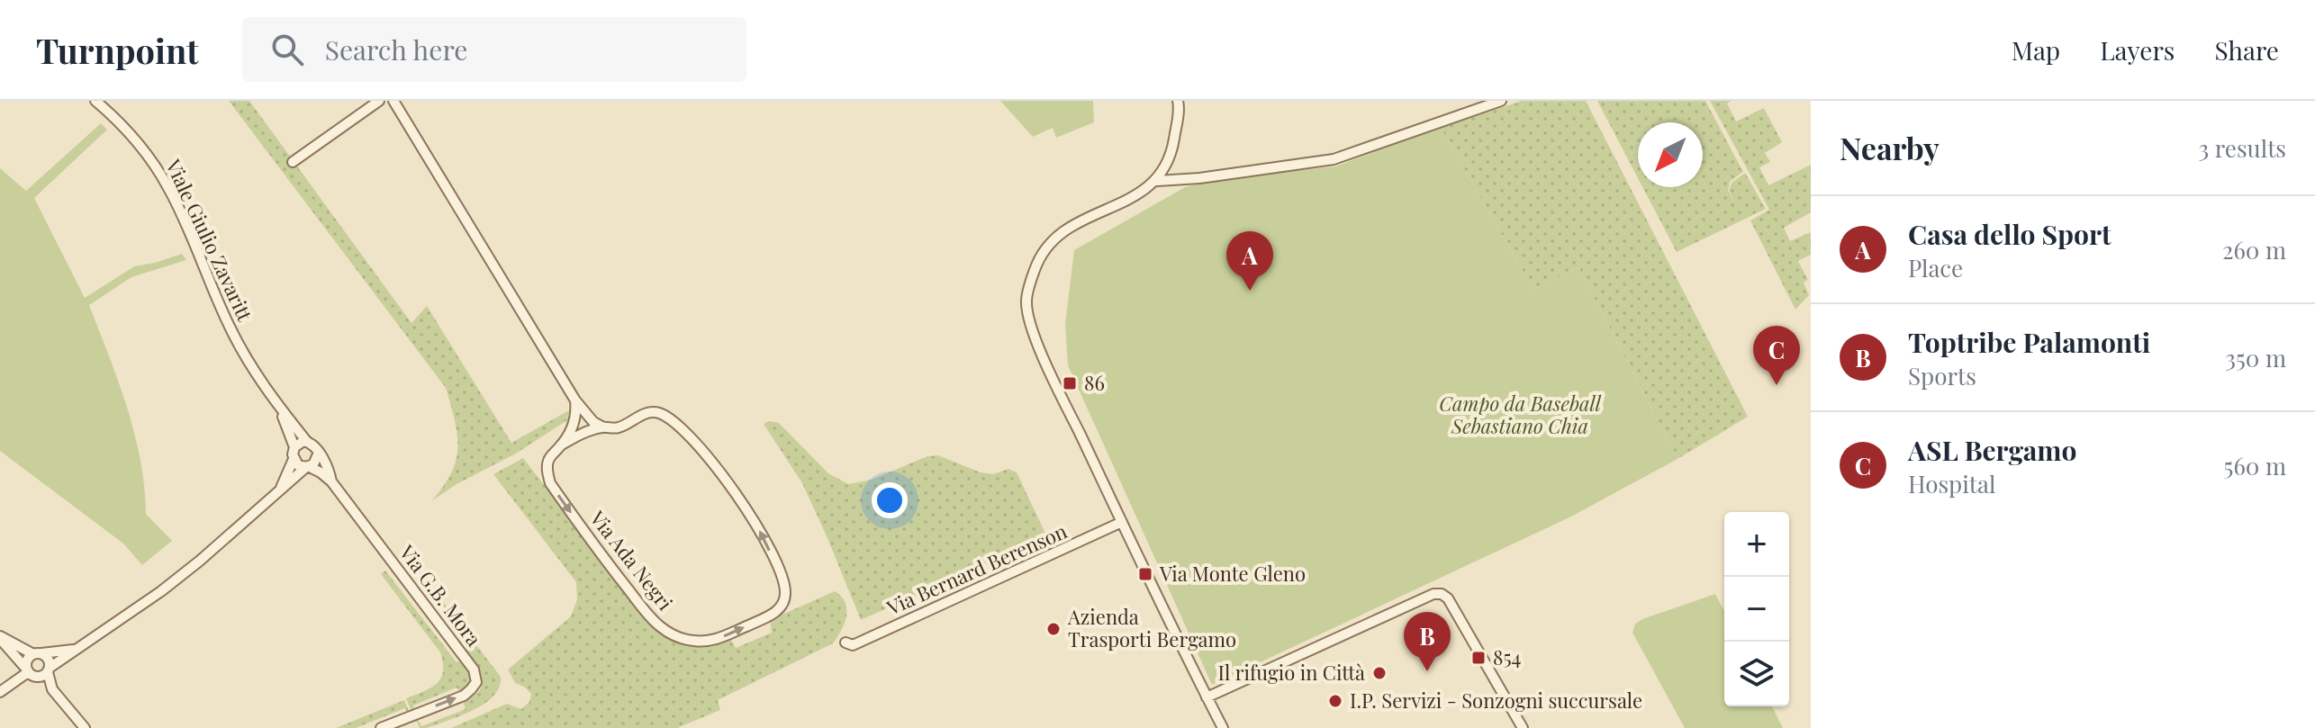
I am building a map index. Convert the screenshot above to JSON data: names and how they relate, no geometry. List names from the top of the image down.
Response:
{
  "streets": {
    "street": [
      "Viale Giulio Zavaritt",
      "Via Ada Negri",
      "Via Bernard Berenson",
      "Via G.B. Mora"
    ]
  },
  "crossings": [
    ["Viale Giulio Zavaritt", "Via G.B. Mora"]
  ],
  "parks": ["Campo da Baseball Sebastiano Chia"],
  "places": {
    "transit": ["86", "Via Monte Gleno", "854"],
    "other": ["Azienda Trasporti Bergamo", "Il rifugio in Città", "I.P. Servizi - Sonzogni succursale"]
  },
  "north": "bottom left",
  "page": {
    "header": "Turnpoint",
    "search": "Search here",
    "nav": ["Map", "Layers", "Share"],
    "heading": ["Nearby", "3 results"],
    "list": [
      {
        "mark": "A",
        "name": "Casa dello Sport",
        "note": "Place",
        "value": "260 m"
      },
      {
        "mark": "B",
        "name": "Toptribe Palamonti",
        "note": "Sports",
        "value": "350 m"
      },
      {
        "mark": "C",
        "name": "ASL Bergamo",
        "note": "Hospital",
        "value": "560 m"
      }
    ],
    "pins": ["A", "C", "B"],
    "map_buttons": ["+", "−"]
  }
}
